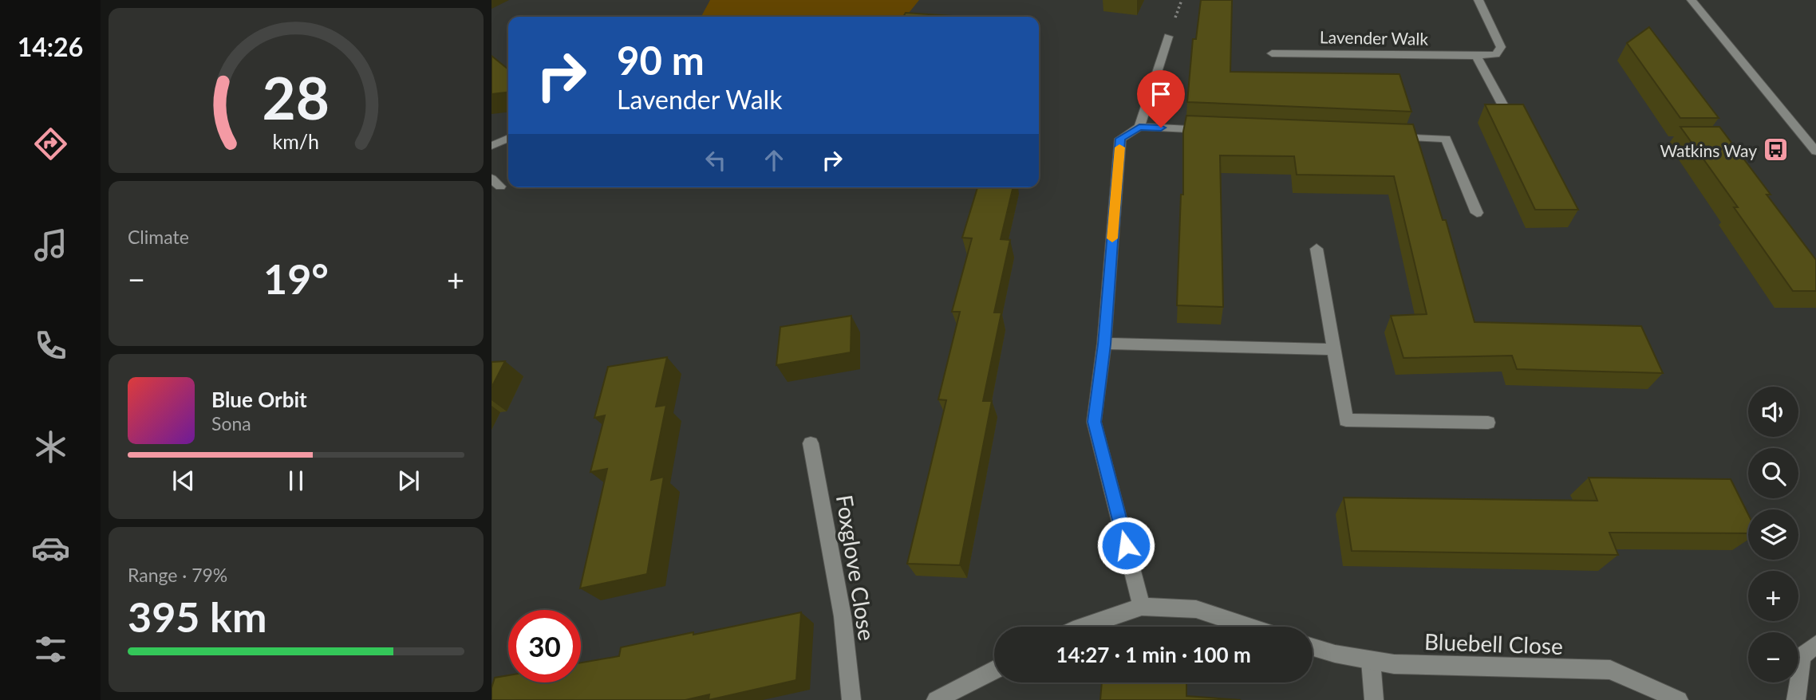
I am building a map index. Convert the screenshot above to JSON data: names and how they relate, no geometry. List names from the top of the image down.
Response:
{
  "streets": {
    "street": ["Lavender Walk", "Foxglove Close", "Bluebell Close"]
  },
  "places": {
    "bus stop": ["Watkins Way"]
  },
  "page": {
    "tabs": "14:26",
    "turn": ["90 m", "Lavender Walk"],
    "tile": [
      "Climate",
      ["Range · 79%", "395 km"]
    ],
    "heat": ["−", "19°", "+"],
    "song": ["Blue Orbit", "Sona"],
    "map_buttons": ["+", "−"],
    "limit": "30",
    "trip": "14:27 · 1 min · 100 m",
    "gauge": ["28", "km/h"]
  }
}
